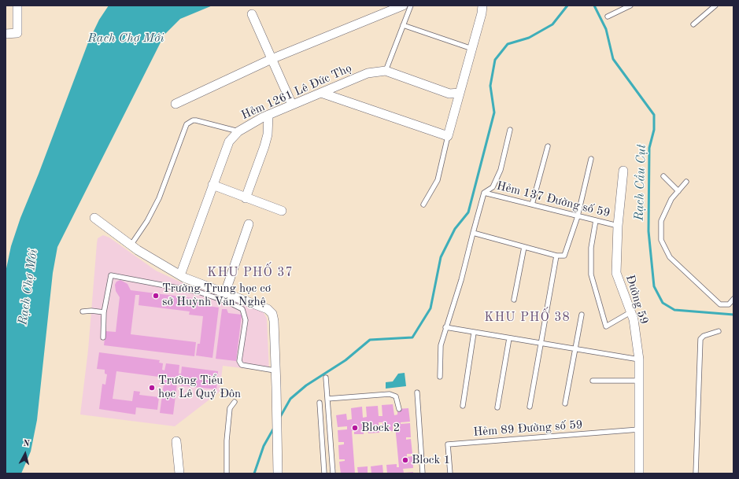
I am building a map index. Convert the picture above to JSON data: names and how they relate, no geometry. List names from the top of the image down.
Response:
{
  "streets": {
    "street": ["Hẻm 1261 Lê Đức Thọ", "Đường 59"],
    "lane": ["Hẻm 137 Đường số 59", "Hẻm 89 Đường số 59"]
  },
  "crossings": [
    ["Hẻm 137 Đường số 59", "Đường 59"],
    ["Đường 59", "Hẻm 89 Đường số 59"]
  ],
  "districts": ["KHU PHỐ 37", "KHU PHỐ 38"],
  "water": ["Rạch Chợ Mới", "Rạch Cầu Cụt"],
  "places": [
    "Trường Trung học cơ sở Huỳnh Văn Nghệ",
    "Trường Tiểu học Lê Quý Đôn",
    "Block 2",
    "Block 1"
  ],
  "north": "top"
}
